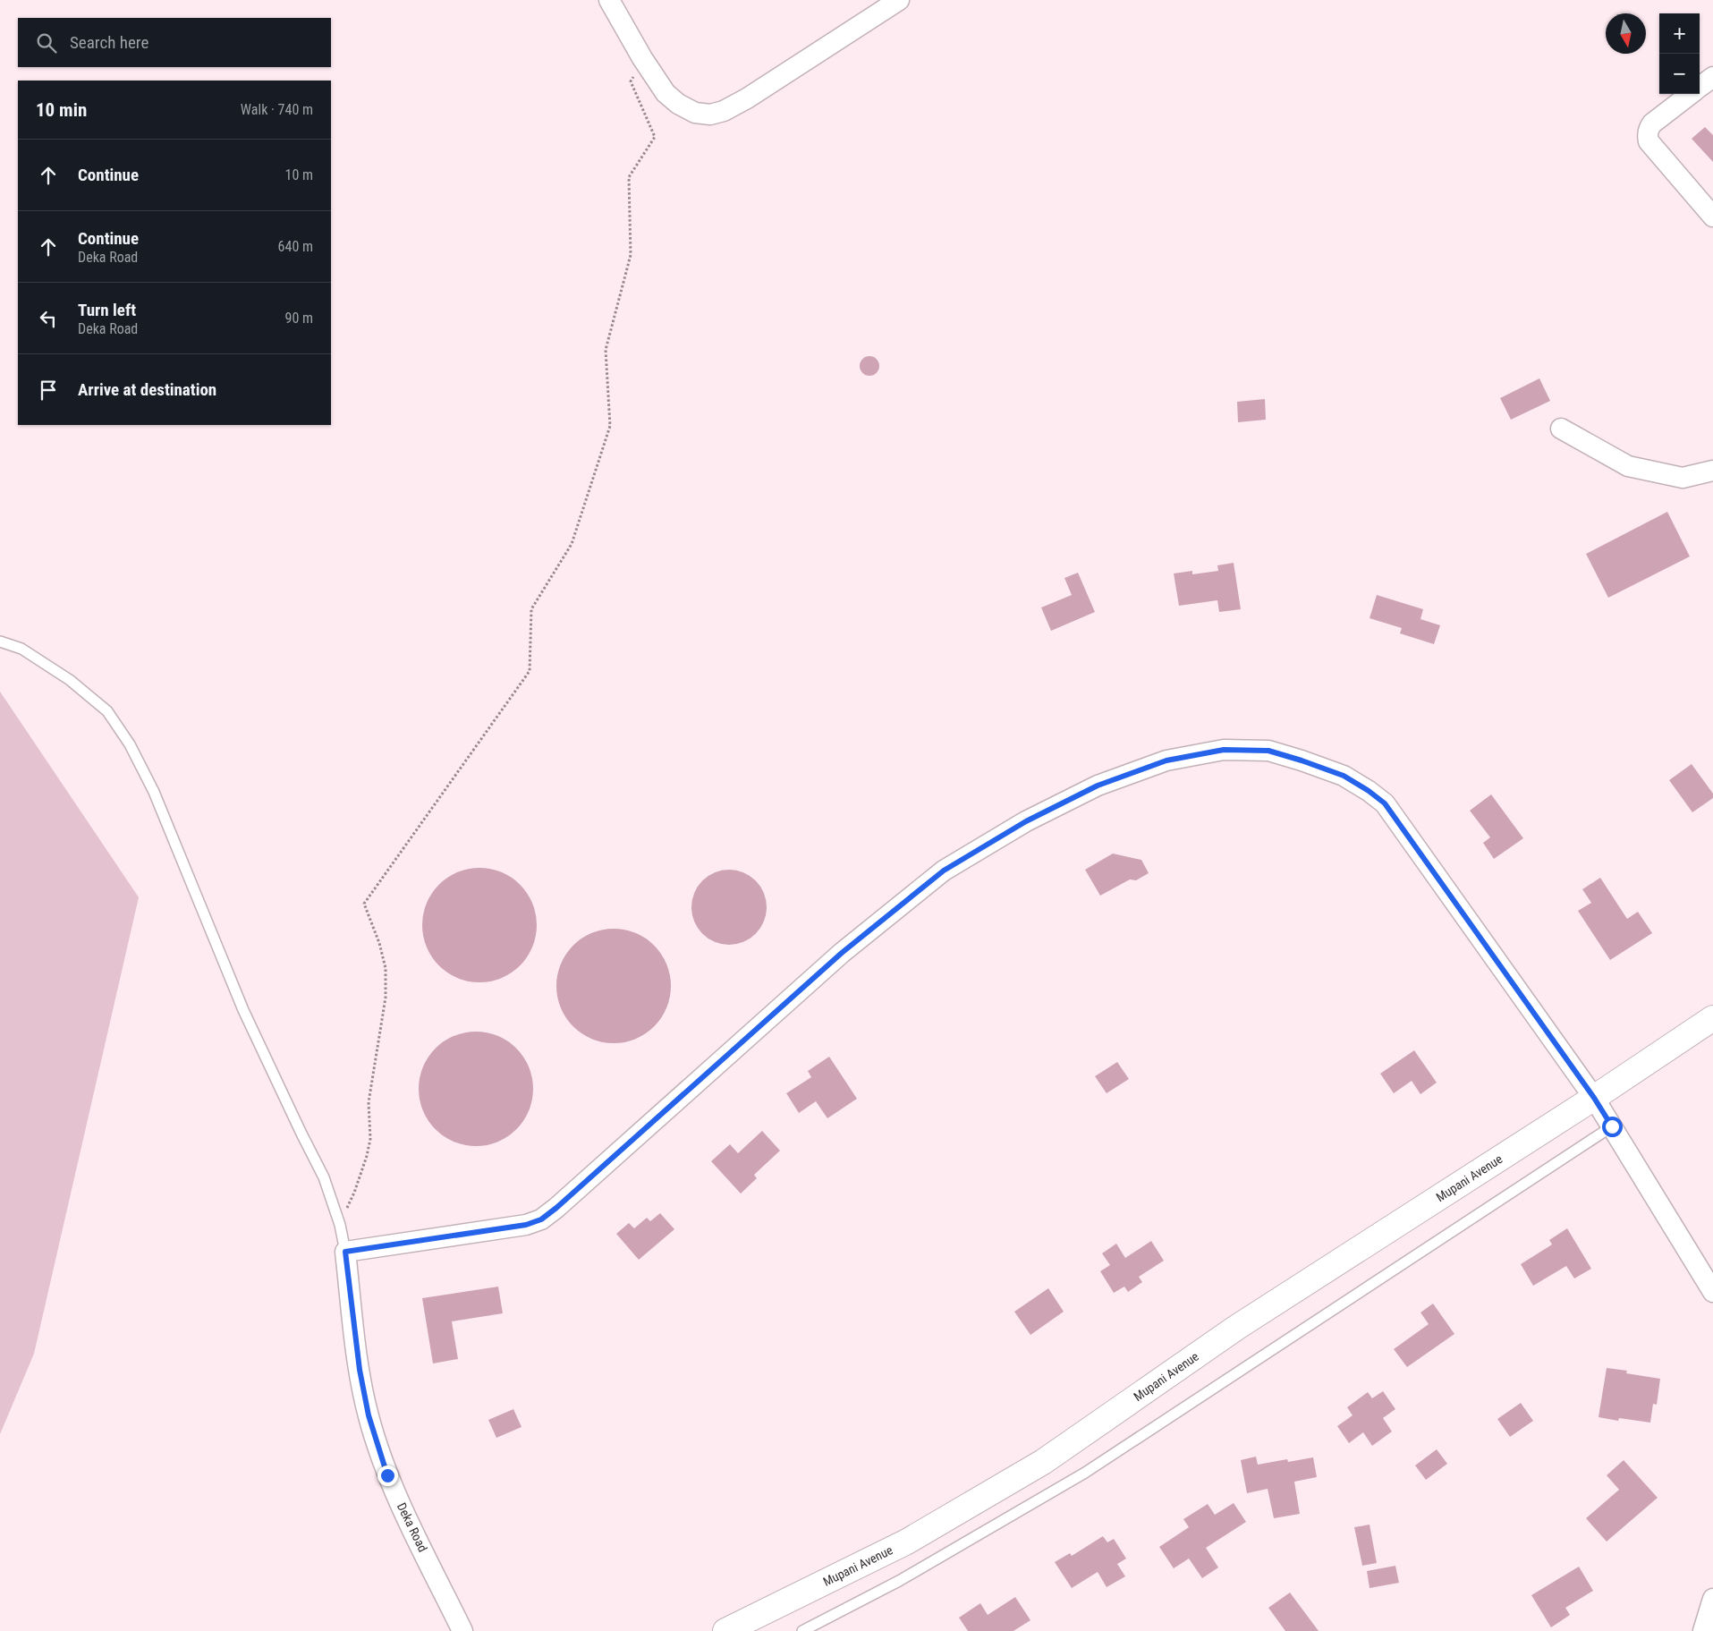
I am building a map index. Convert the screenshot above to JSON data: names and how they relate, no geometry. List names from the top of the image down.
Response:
{
  "streets": {
    "street": ["Mupani Avenue", "Deka Road"]
  },
  "north": "bottom",
  "page": {
    "map_buttons": ["+", "−"],
    "search": "Search here",
    "heading": ["10 min", "Walk · 740 m"],
    "list": [
      ["Continue", "10 m"],
      ["Continue", "Deka Road", "640 m"],
      ["Turn left", "Deka Road", "90 m"],
      "Arrive at destination"
    ]
  }
}
